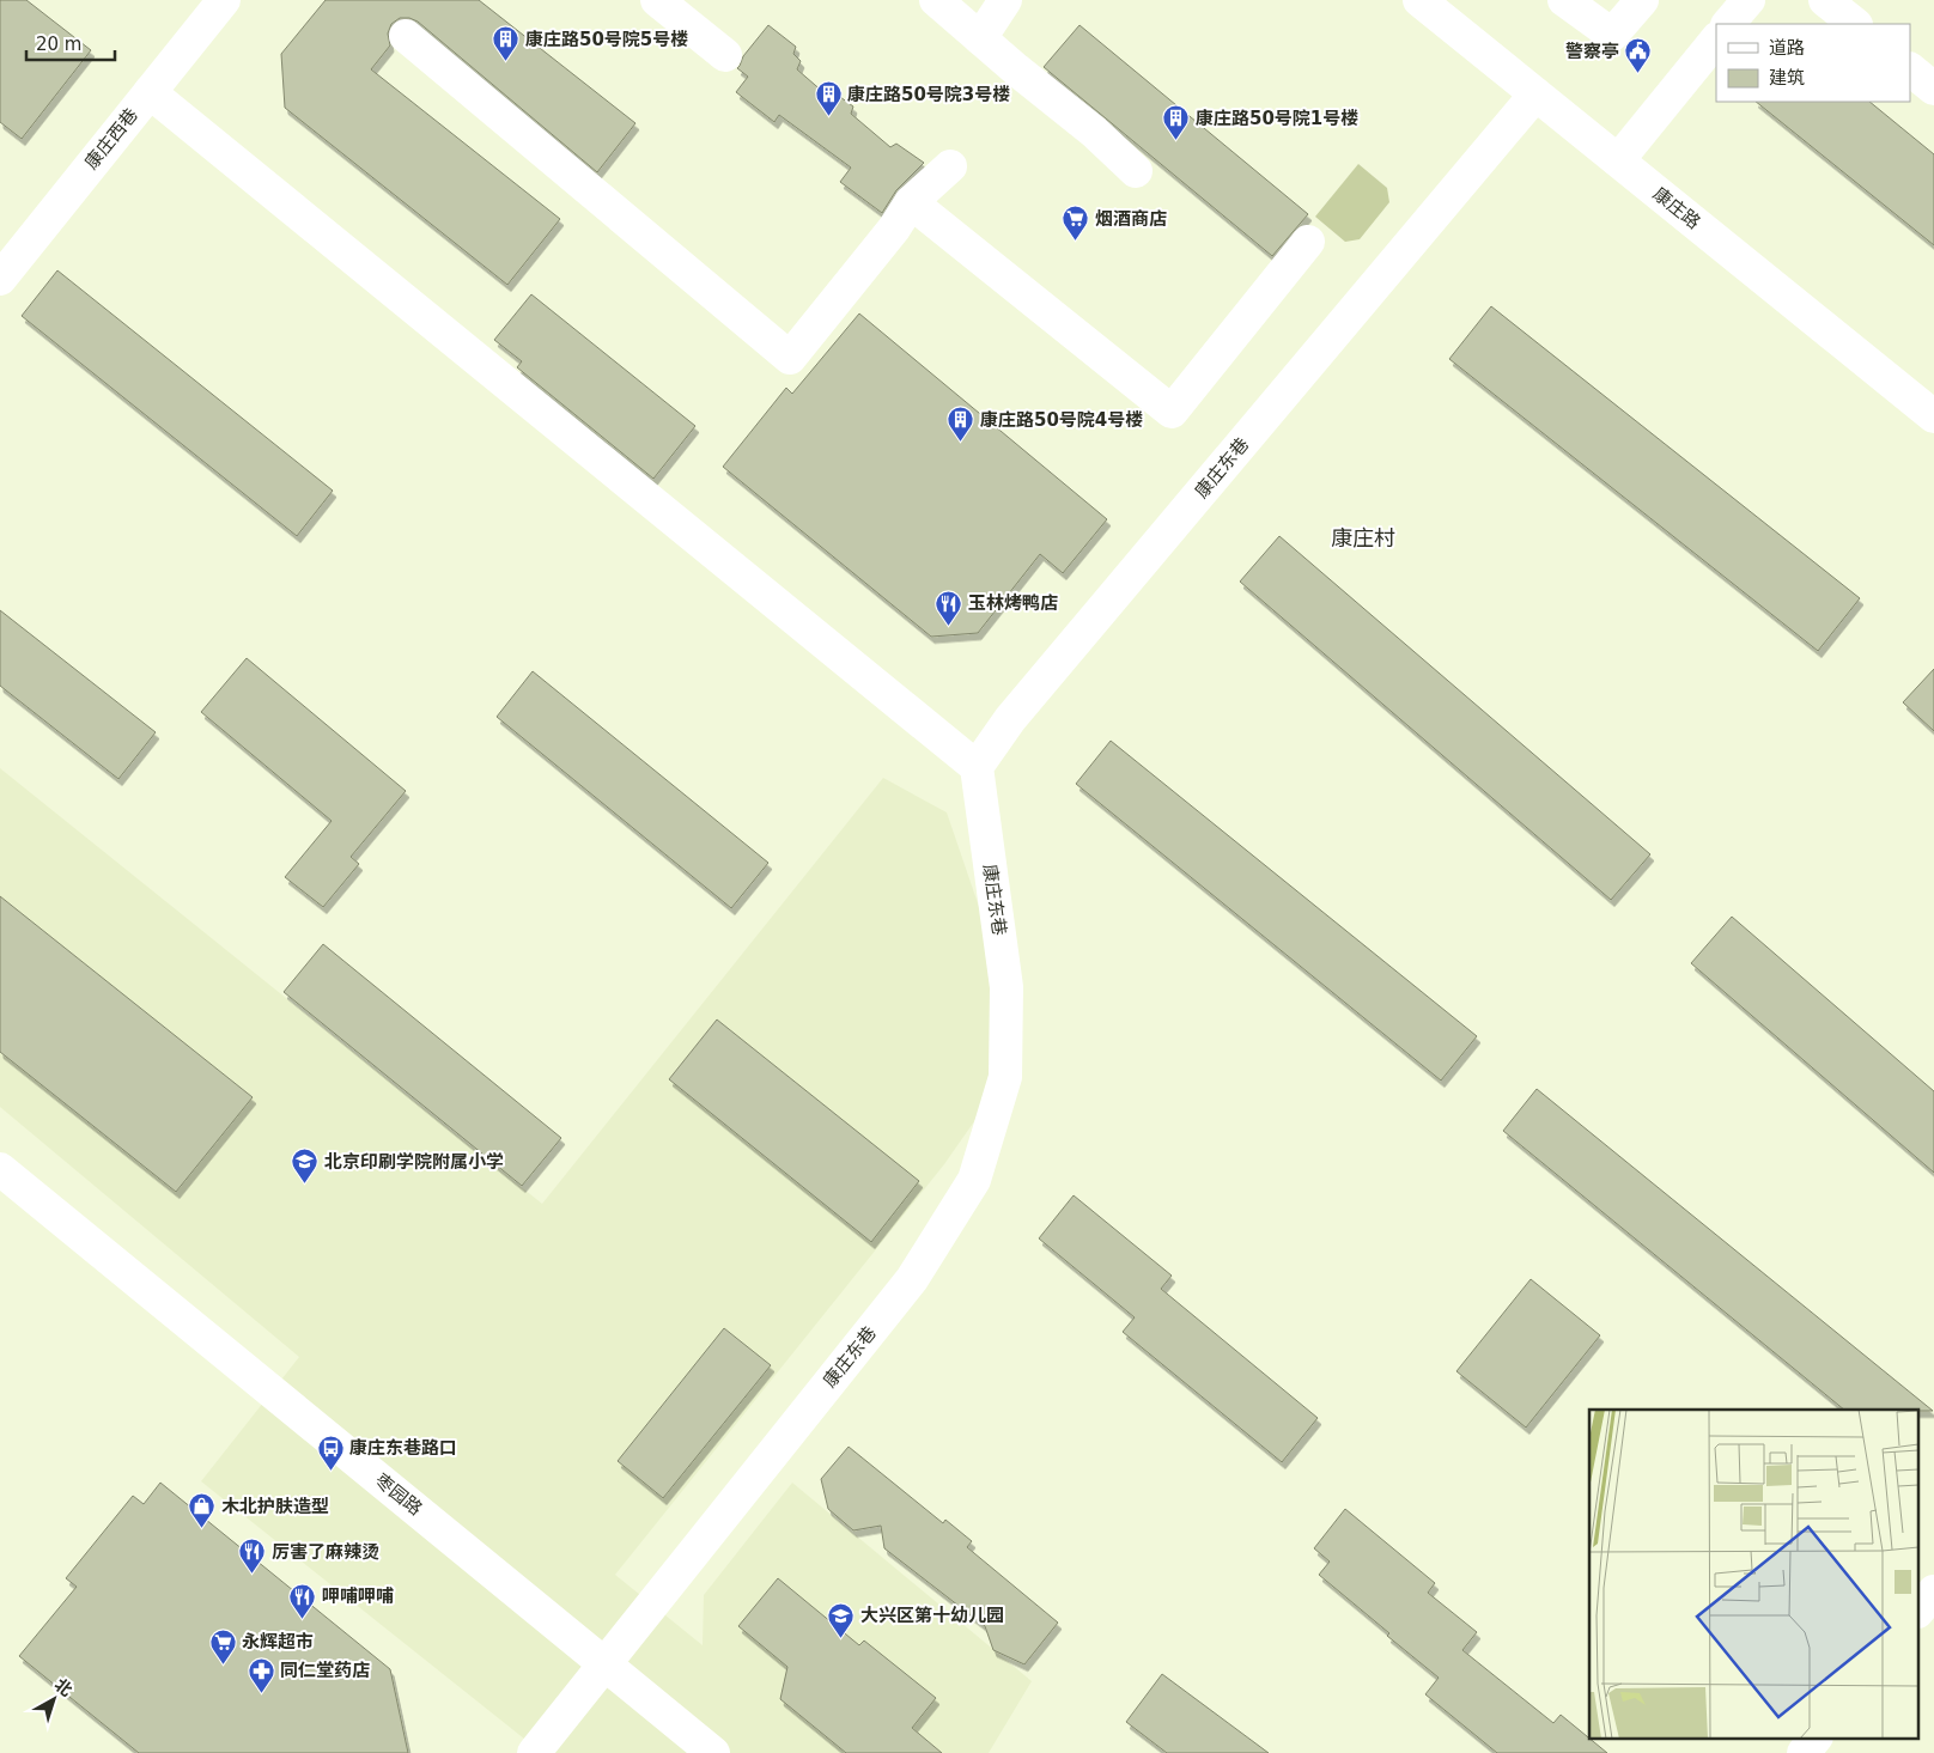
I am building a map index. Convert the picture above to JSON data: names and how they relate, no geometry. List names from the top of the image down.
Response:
{
  "streets": {
    "street": [
      "康庄西巷",
      "康庄路",
      "康庄东巷",
      "枣园路"
    ]
  },
  "crossings": [
    ["康庄路", "康庄东巷"],
    ["康庄东巷", "枣园路"]
  ],
  "districts": ["康庄村"],
  "places": {
    "building": [
      "康庄路50号院5号楼",
      "康庄路50号院3号楼",
      "康庄路50号院1号楼",
      "康庄路50号院4号楼"
    ],
    "public building": ["警察亭"],
    "supermarket": ["烟酒商店", "永辉超市"],
    "restaurant": ["玉林烤鸭店", "厉害了麻辣烫", "呷哺呷哺"],
    "school or university": ["北京印刷学院附属小学", "大兴区第十幼儿园"],
    "bus stop": ["康庄东巷路口"],
    "shop": ["木北护肤造型"],
    "pharmacy": ["同仁堂药店"]
  },
  "legend": ["道路", "建筑"],
  "scale_bar": "20 m",
  "north": "top right"
}
